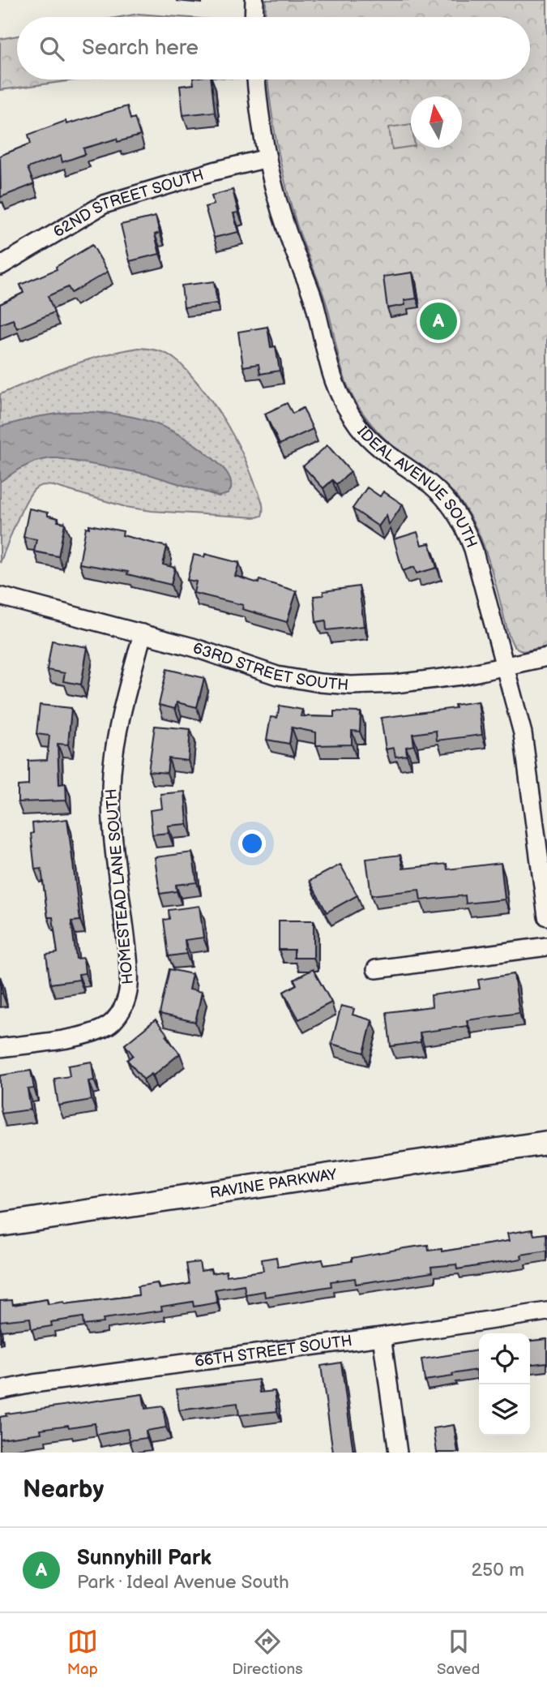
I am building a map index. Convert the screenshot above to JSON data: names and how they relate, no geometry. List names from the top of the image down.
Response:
{
  "streets": {
    "street": [
      "62ND STREET SOUTH",
      "IDEAL AVENUE SOUTH",
      "63RD STREET SOUTH",
      "HOMESTEAD LANE SOUTH",
      "RAVINE PARKWAY",
      "66TH STREET SOUTH"
    ]
  },
  "crossings": [
    ["62ND STREET SOUTH", "IDEAL AVENUE SOUTH"],
    ["IDEAL AVENUE SOUTH", "63RD STREET SOUTH"],
    ["63RD STREET SOUTH", "HOMESTEAD LANE SOUTH"]
  ],
  "north": "top",
  "page": {
    "search": "Search here",
    "pins": "A",
    "heading": "Nearby",
    "list": [
      {
        "mark": "A",
        "name": "Sunnyhill Park",
        "note": "Park · Ideal Avenue South",
        "value": "250 m"
      }
    ],
    "nav": ["Map", "Directions", "Saved"]
  }
}
